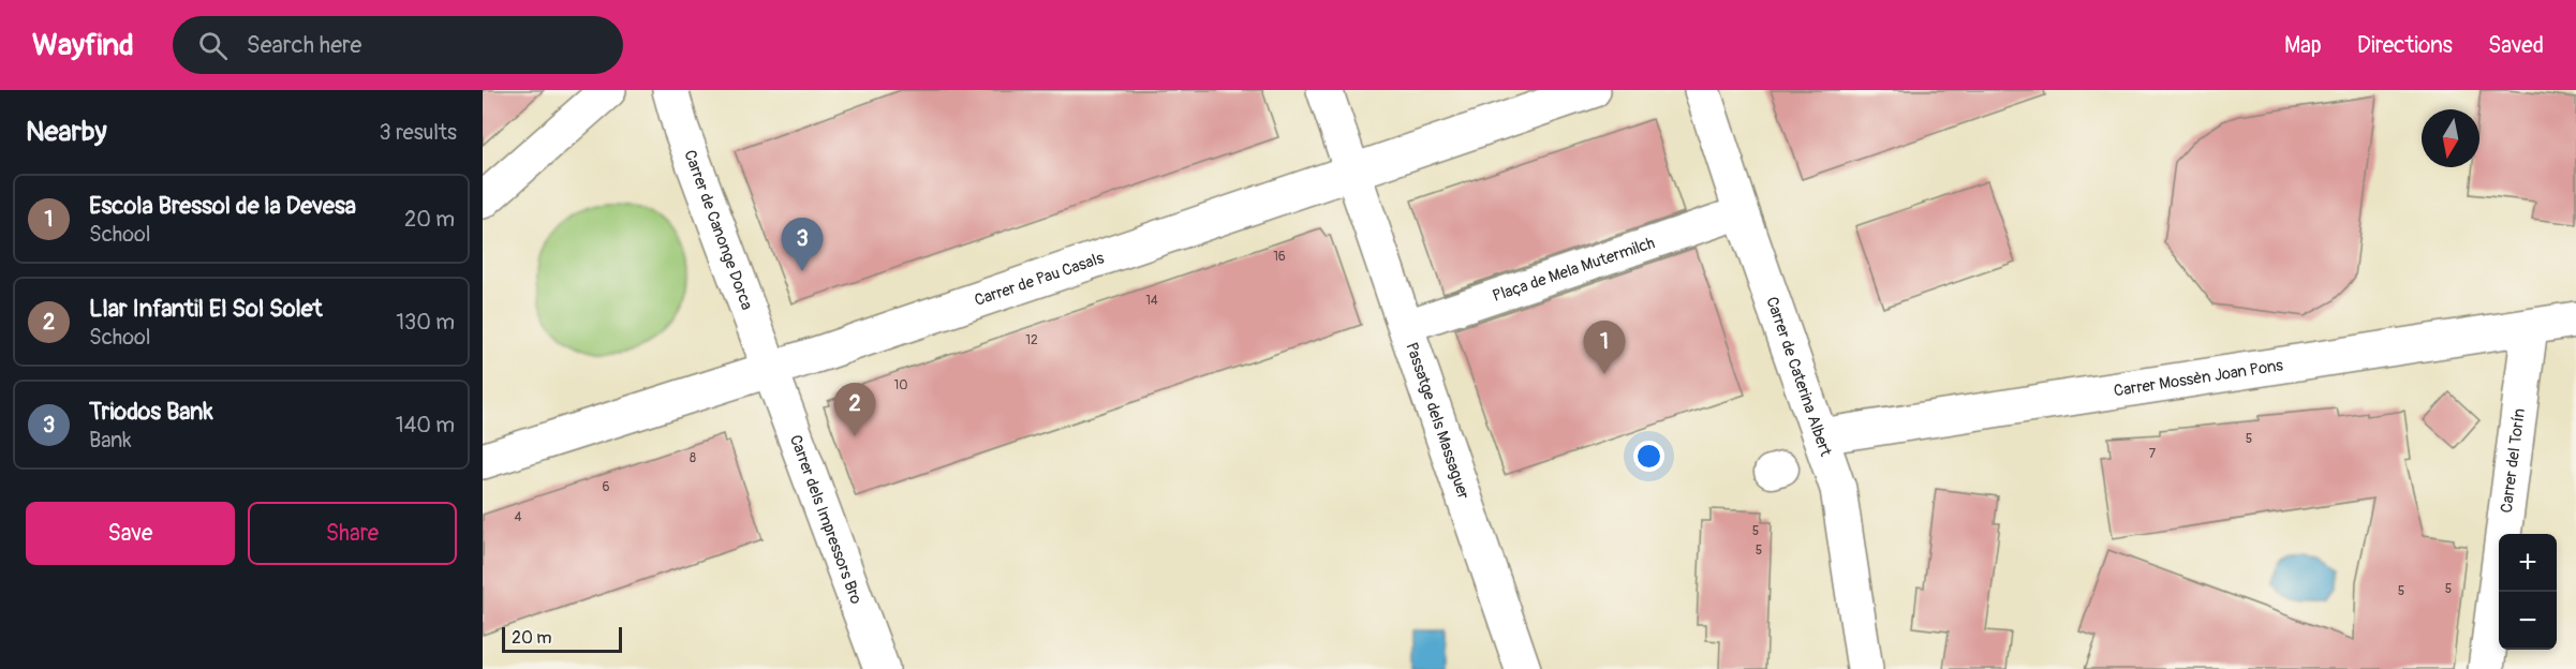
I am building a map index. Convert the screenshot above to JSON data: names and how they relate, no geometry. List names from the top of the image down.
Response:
{
  "streets": {
    "street": [
      "Carrer de Canonge Dorca",
      "Plaça de Mela Mutermilch",
      "Carrer de Pau Casals",
      "Carrer de Caterina Albert",
      "Carrer Mossèn Joan Pons",
      "Passatge dels Massaguer",
      "Carrer del Torín",
      "Carrer dels Impressors Bro"
    ]
  },
  "crossings": [
    ["Carrer de Canonge Dorca", "Carrer de Pau Casals"],
    ["Carrer de Canonge Dorca", "Carrer dels Impressors Bro"],
    ["Plaça de Mela Mutermilch", "Carrer de Caterina Albert"],
    ["Plaça de Mela Mutermilch", "Passatge dels Massaguer"],
    ["Carrer de Pau Casals", "Passatge dels Massaguer"],
    ["Carrer de Pau Casals", "Carrer dels Impressors Bro"],
    ["Carrer de Caterina Albert", "Carrer Mossèn Joan Pons"],
    ["Carrer Mossèn Joan Pons", "Carrer del Torín"]
  ],
  "house_numbers": [
    "16",
    "14",
    "12",
    "10",
    "5",
    "7",
    "8",
    "6",
    "4",
    "5",
    "5",
    "5",
    "5"
  ],
  "scale_bar": "20 m",
  "north": "bottom",
  "page": {
    "header": "Wayfind",
    "search": "Search here",
    "nav": ["Map", "Directions", "Saved"],
    "heading": ["Nearby", "3 results"],
    "list": [
      {
        "mark": "1",
        "name": "Escola Bressol de la Devesa",
        "note": "School",
        "value": "20 m"
      },
      {
        "mark": "2",
        "name": "Llar Infantil El Sol Solet",
        "note": "School",
        "value": "130 m"
      },
      {
        "mark": "3",
        "name": "Triodos Bank",
        "note": "Bank",
        "value": "140 m"
      }
    ],
    "pins": ["3", "1", "2"],
    "buttons": ["Save", "Share"],
    "map_buttons": ["+", "−"],
    "scale": "20 m"
  }
}
